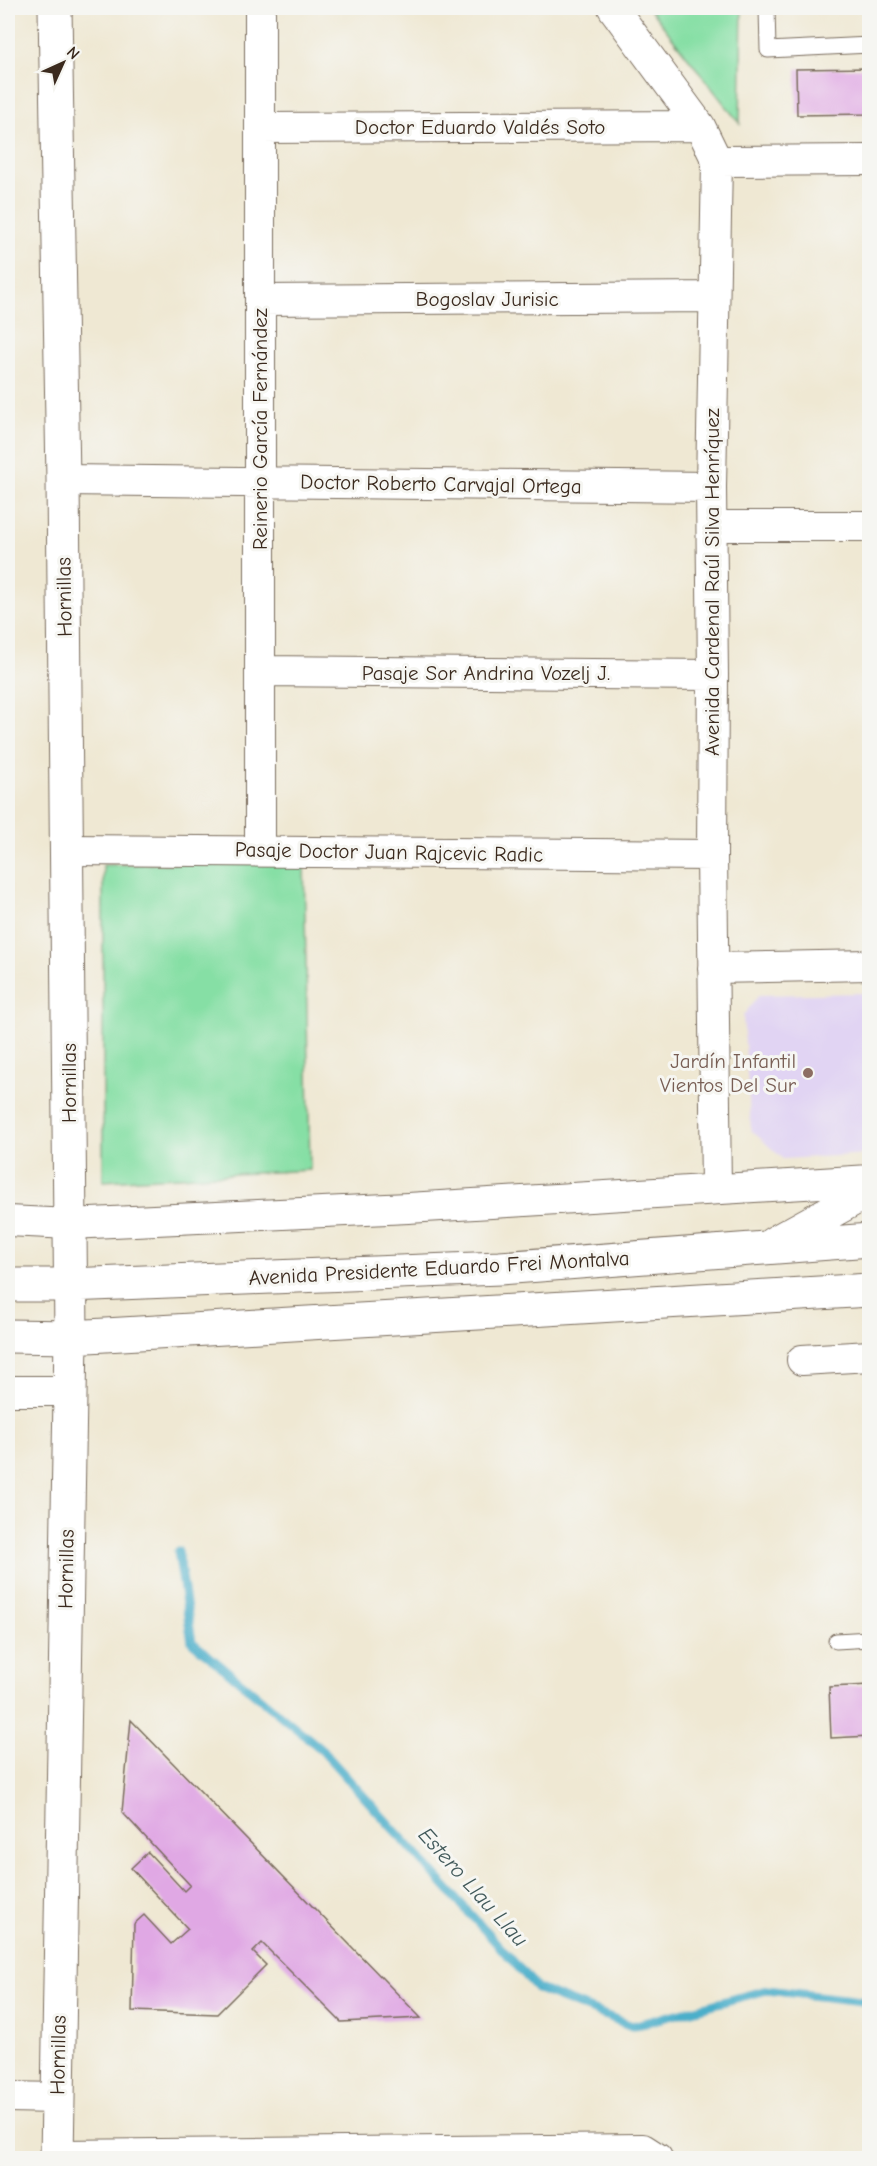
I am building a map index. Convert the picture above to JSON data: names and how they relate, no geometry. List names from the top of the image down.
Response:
{
  "streets": {
    "street": [
      "Doctor Eduardo Valdés Soto",
      "Bogoslav Jurisic",
      "Reinerio García Fernández",
      "Doctor Roberto Carvajal Ortega",
      "Avenida Cardenal Raúl Silva Henríquez",
      "Hornillas",
      "Pasaje Sor Andrina Vozelj J.",
      "Pasaje Doctor Juan Rajcevic Radic",
      "Avenida Presidente Eduardo Frei Montalva"
    ]
  },
  "crossings": [
    ["Doctor Eduardo Valdés Soto", "Reinerio García Fernández"],
    ["Doctor Eduardo Valdés Soto", "Avenida Cardenal Raúl Silva Henríquez"],
    ["Bogoslav Jurisic", "Reinerio García Fernández"],
    ["Bogoslav Jurisic", "Avenida Cardenal Raúl Silva Henríquez"],
    ["Reinerio García Fernández", "Doctor Roberto Carvajal Ortega"],
    ["Reinerio García Fernández", "Pasaje Sor Andrina Vozelj J."],
    ["Reinerio García Fernández", "Pasaje Doctor Juan Rajcevic Radic"],
    ["Doctor Roberto Carvajal Ortega", "Avenida Cardenal Raúl Silva Henríquez"],
    ["Doctor Roberto Carvajal Ortega", "Hornillas"],
    ["Avenida Cardenal Raúl Silva Henríquez", "Pasaje Sor Andrina Vozelj J."],
    ["Avenida Cardenal Raúl Silva Henríquez", "Pasaje Doctor Juan Rajcevic Radic"],
    ["Hornillas", "Pasaje Doctor Juan Rajcevic Radic"],
    ["Hornillas", "Avenida Presidente Eduardo Frei Montalva"]
  ],
  "water": ["Estero Llau Llau"],
  "places": ["Jardín Infantil Vientos Del Sur"],
  "north": "top right"
}
